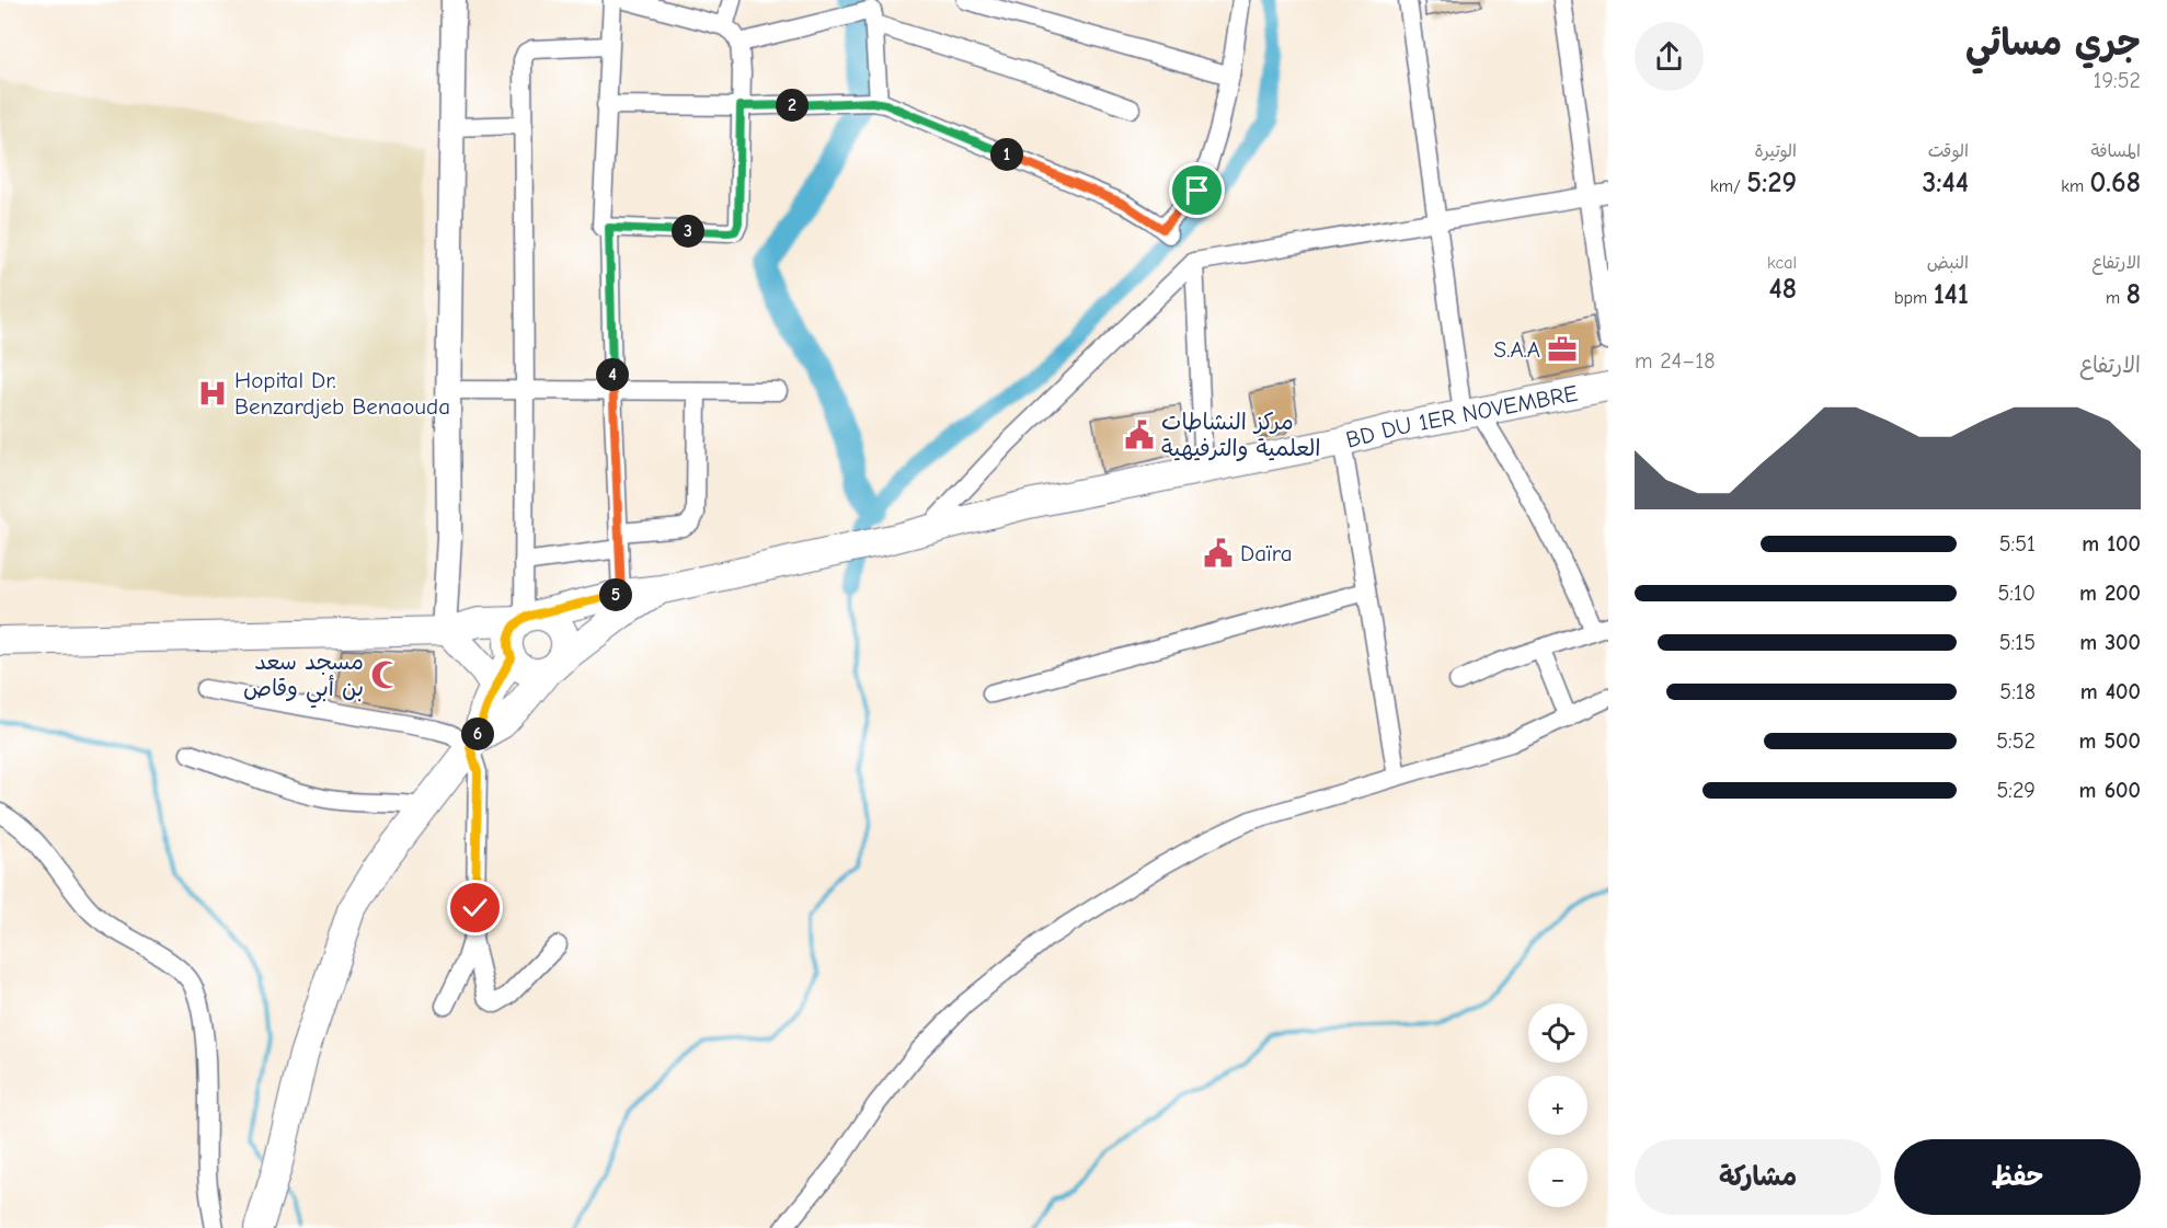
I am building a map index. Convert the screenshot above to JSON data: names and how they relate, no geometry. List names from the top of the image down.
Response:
{
  "streets": {
    "main road": ["BD DU 1ER NOVEMBRE"]
  },
  "places": {
    "office": ["S.A.A"],
    "hospital": ["Hopital Dr. Benzardjeb Benaouda"],
    "public building": ["مركز النشاطات العلمية والترفيهية", "Daïra"],
    "mosque": ["مسجد سعد بن أبي وقاص"]
  },
  "page": {
    "heading": ["جري مسائي", "19:52"],
    "pins": [
      "2",
      "1",
      "3",
      "4",
      "5",
      "6"
    ],
    "stats": [
      ["المسافة", "0.68 km"],
      ["الوقت", "3:44"],
      ["الوتيرة", "5:29 /km"],
      ["الارتفاع", "8 m"],
      ["النبض", "141 bpm"],
      ["kcal", "48"]
    ],
    "chart": ["الارتفاع", "18–24 m"],
    "list": [
      {
        "name": "100 m",
        "note": "5:51"
      },
      {
        "name": "200 m",
        "note": "5:10"
      },
      {
        "name": "300 m",
        "note": "5:15"
      },
      {
        "name": "400 m",
        "note": "5:18"
      },
      {
        "name": "500 m",
        "note": "5:52"
      },
      {
        "name": "600 m",
        "note": "5:29"
      }
    ],
    "map_buttons": ["+", "−"],
    "buttons": ["حفظ", "مشاركة"]
  }
}
